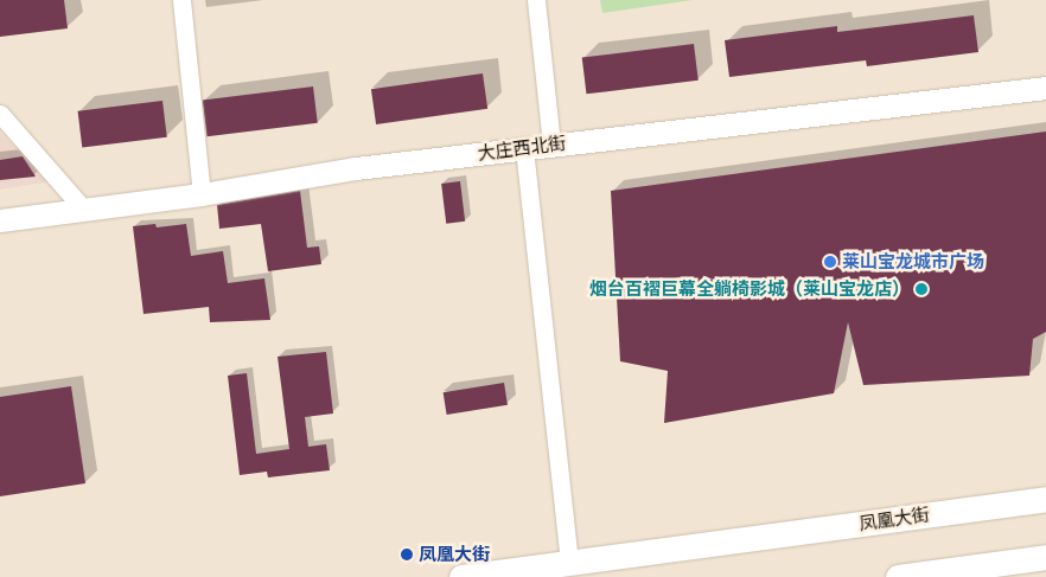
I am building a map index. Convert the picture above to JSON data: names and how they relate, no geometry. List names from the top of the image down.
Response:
{
  "streets": {
    "main road": ["凤凰大街"],
    "street": ["大庄西北街"]
  },
  "places": ["莱山宝龙城市广场", "烟台百褶巨幕全躺椅影城（莱山宝龙店）", "凤凰大街"]
}
